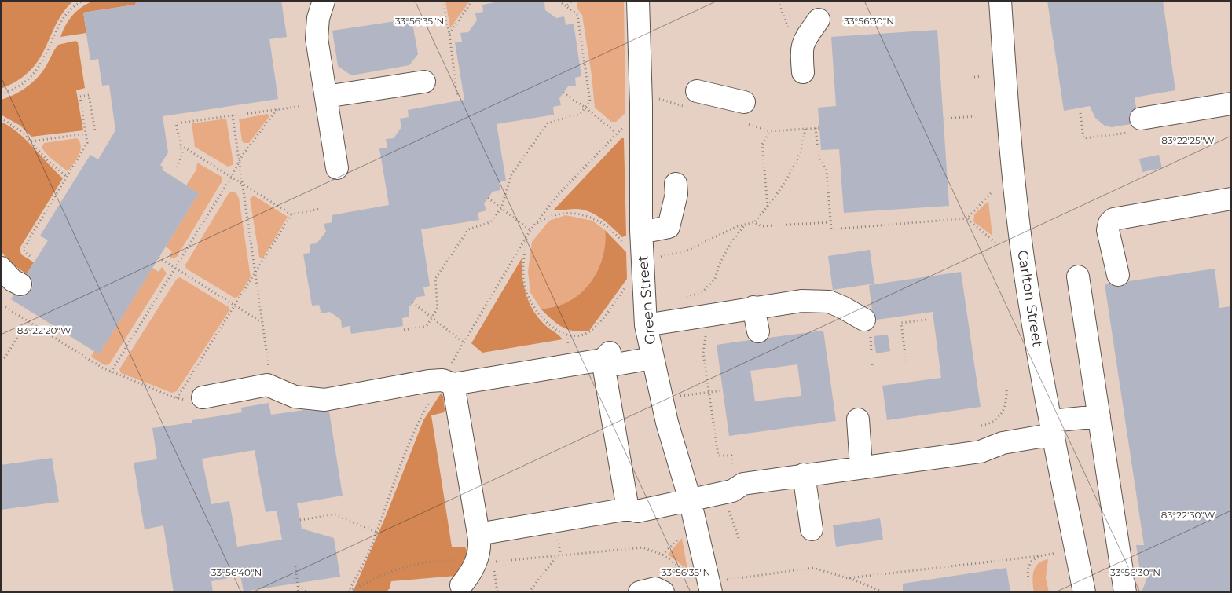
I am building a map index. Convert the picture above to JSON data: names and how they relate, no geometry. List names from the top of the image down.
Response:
{
  "streets": {
    "street": ["Carlton Street", "Green Street"]
  },
  "coordinates": [
    "33°56'35\"N",
    "33°56'30\"N",
    "83°22'25\"W",
    "83°22'20\"W",
    "83°22'30\"W",
    "33°56'40\"N"
  ]
}
